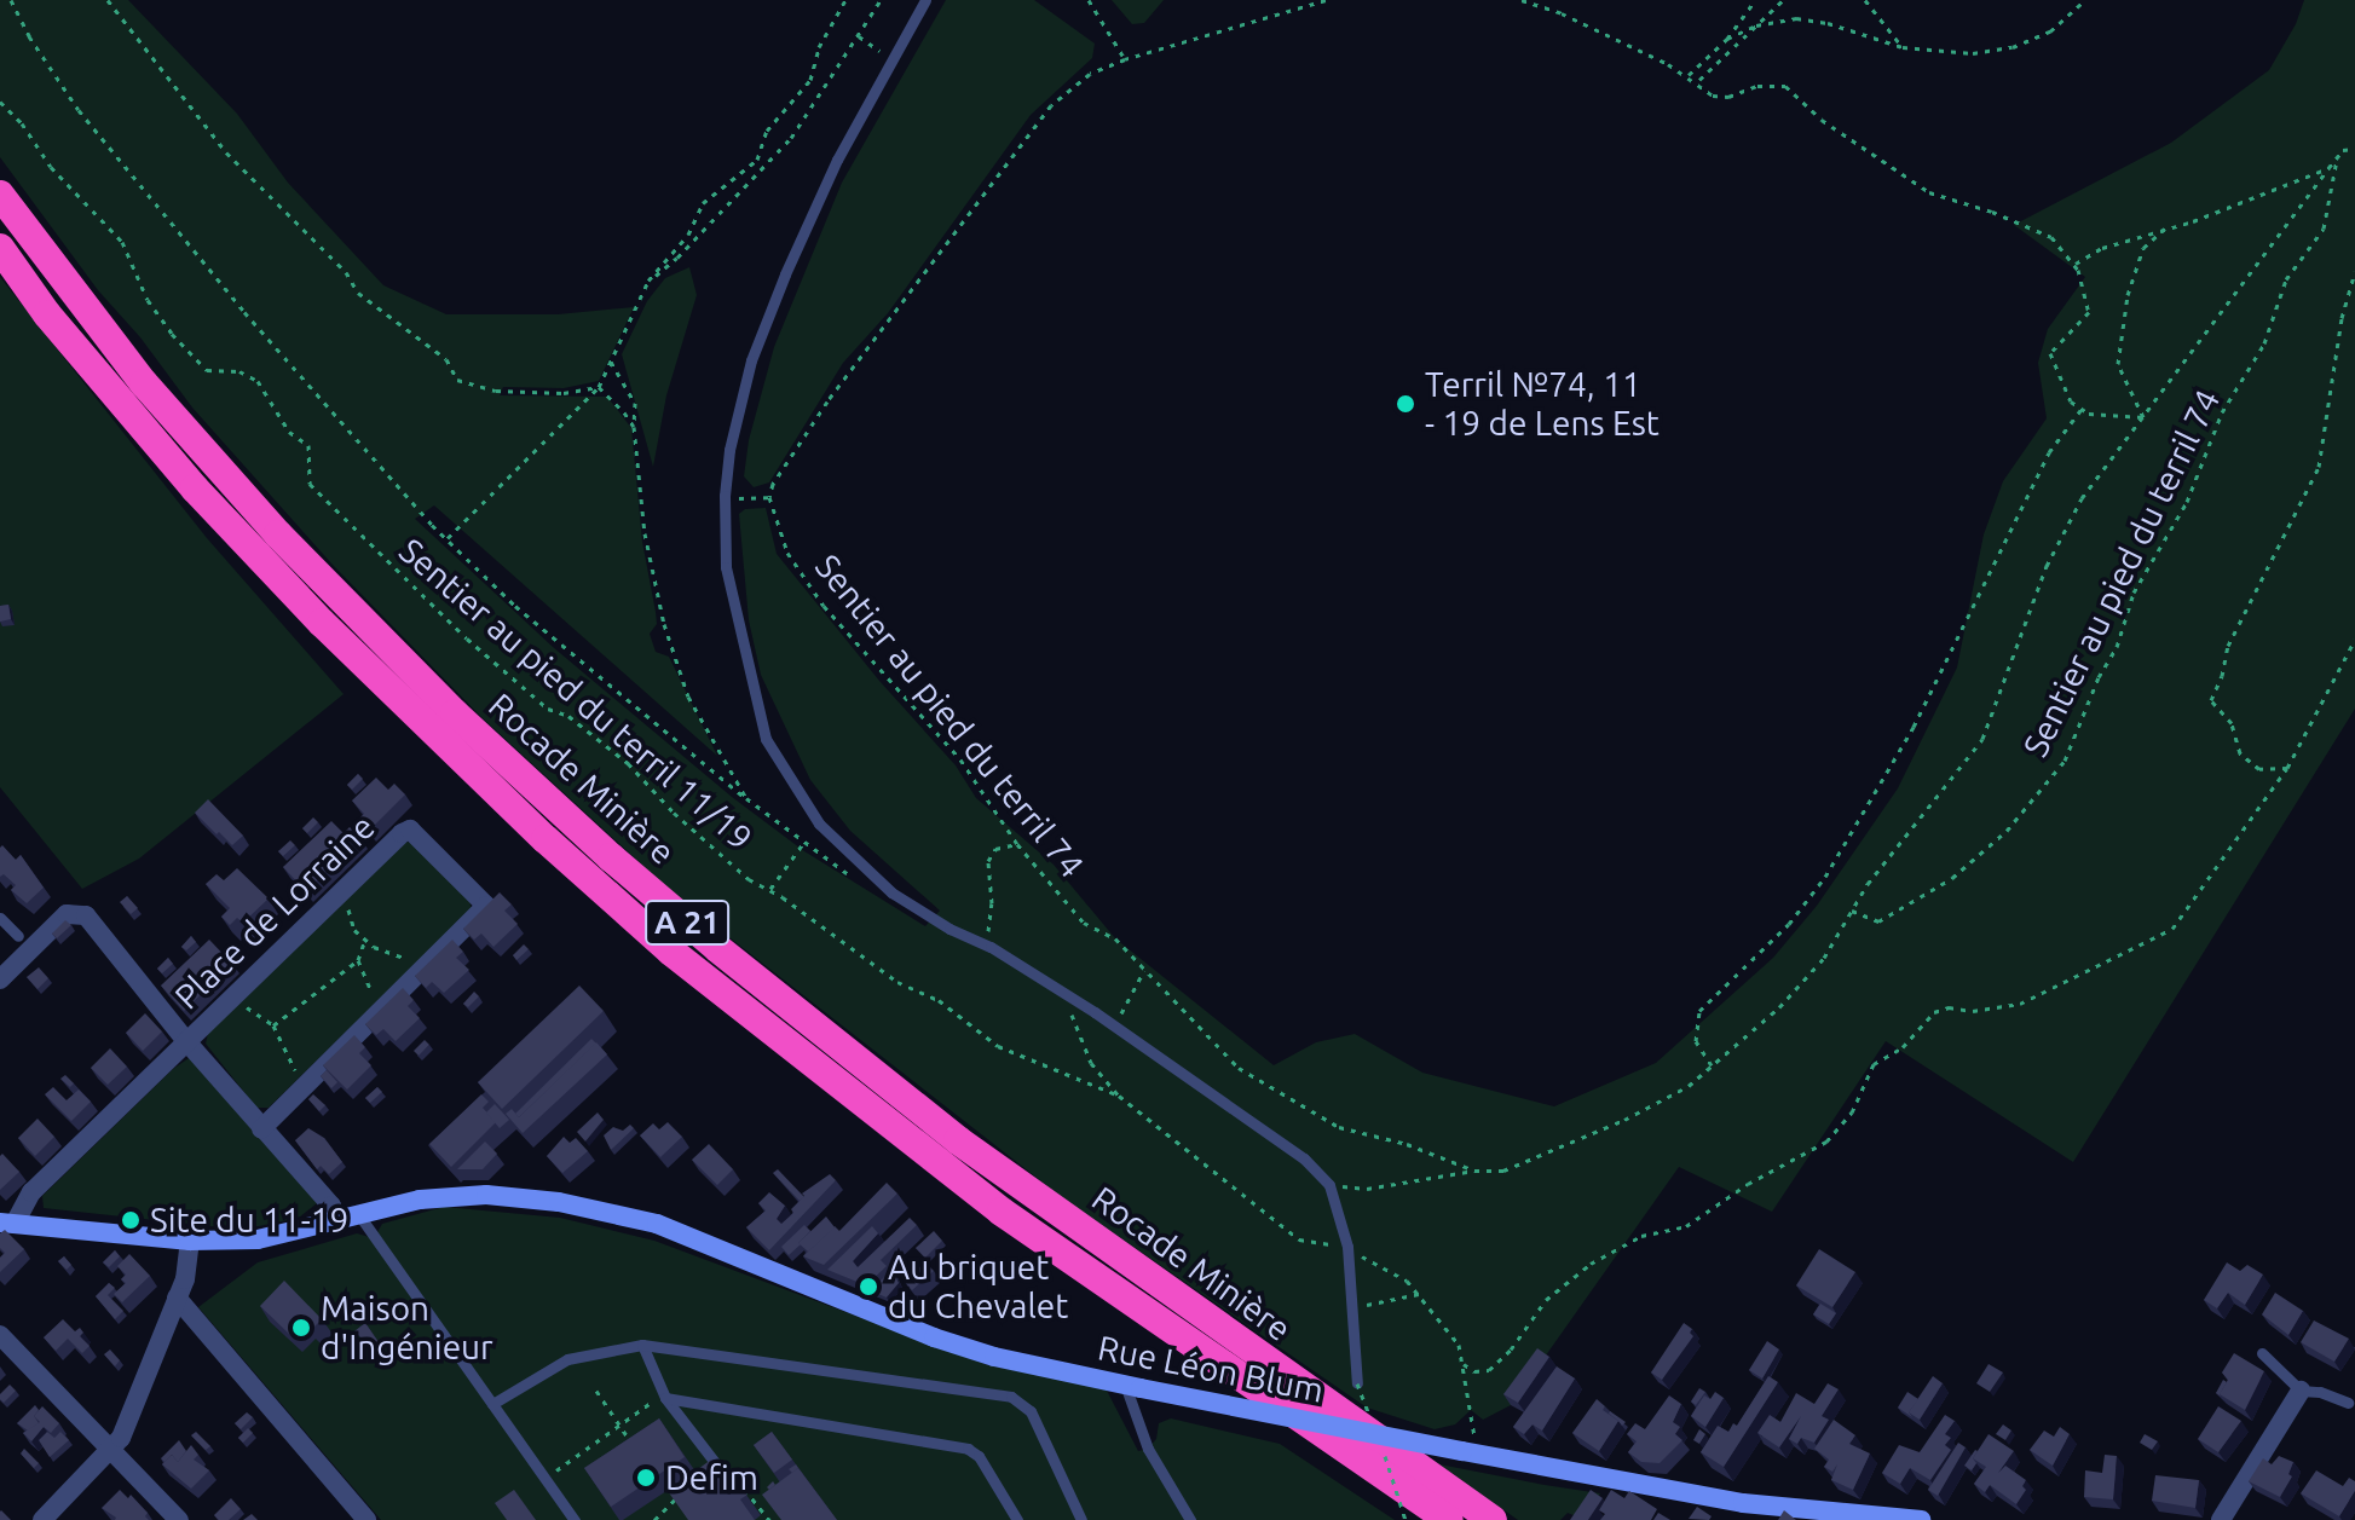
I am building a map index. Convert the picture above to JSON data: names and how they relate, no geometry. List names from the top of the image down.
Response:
{
  "streets": {
    "highway": ["Rocade Minière", "A 21"],
    "street": ["Place de Lorraine", "Rue Léon Blum"],
    "path": ["Sentier au pied du terril 74", "Sentier au pied du terril 11/19"]
  },
  "crossings": [
    ["Place de Lorraine", "Rue Léon Blum"]
  ],
  "places": [
    "Terril №74, 11 - 19 de Lens Est",
    "Site du 11-19",
    "Au briquet du Chevalet",
    "Maison d'Ingénieur",
    "Defim"
  ]
}
